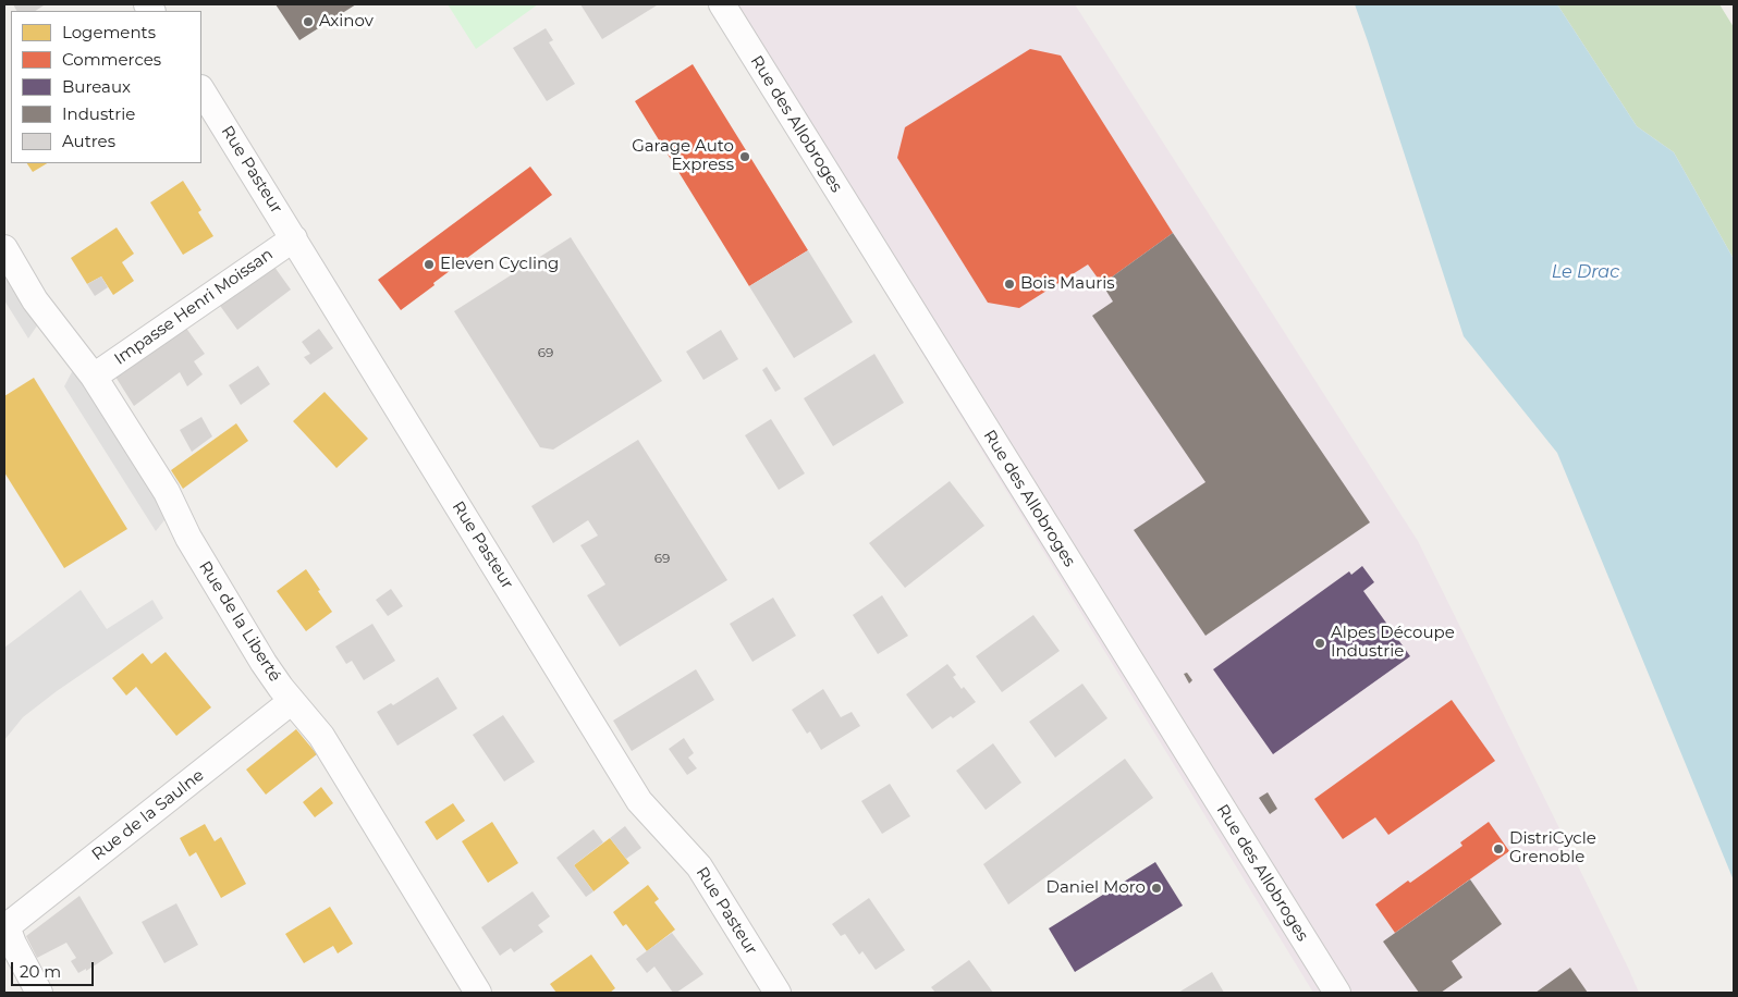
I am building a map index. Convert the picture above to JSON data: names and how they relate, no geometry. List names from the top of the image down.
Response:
{
  "streets": {
    "street": [
      "Rue des Allobroges",
      "Rue Pasteur",
      "Impasse Henri Moissan",
      "Rue de la Liberté",
      "Rue de la Saulne"
    ]
  },
  "crossings": [
    ["Rue Pasteur", "Impasse Henri Moissan"],
    ["Impasse Henri Moissan", "Rue de la Liberté"],
    ["Rue de la Liberté", "Rue de la Saulne"]
  ],
  "water": ["Le Drac"],
  "places": [
    "Axinov",
    "Garage Auto Express",
    "Eleven Cycling",
    "Bois Mauris",
    "Alpes Découpe Industrie",
    "DistriCycle Grenoble",
    "Daniel Moro"
  ],
  "house_numbers": ["69", "69"],
  "legend": [
    "Logements",
    "Commerces",
    "Bureaux",
    "Industrie",
    "Autres"
  ],
  "scale_bar": "20 m"
}
